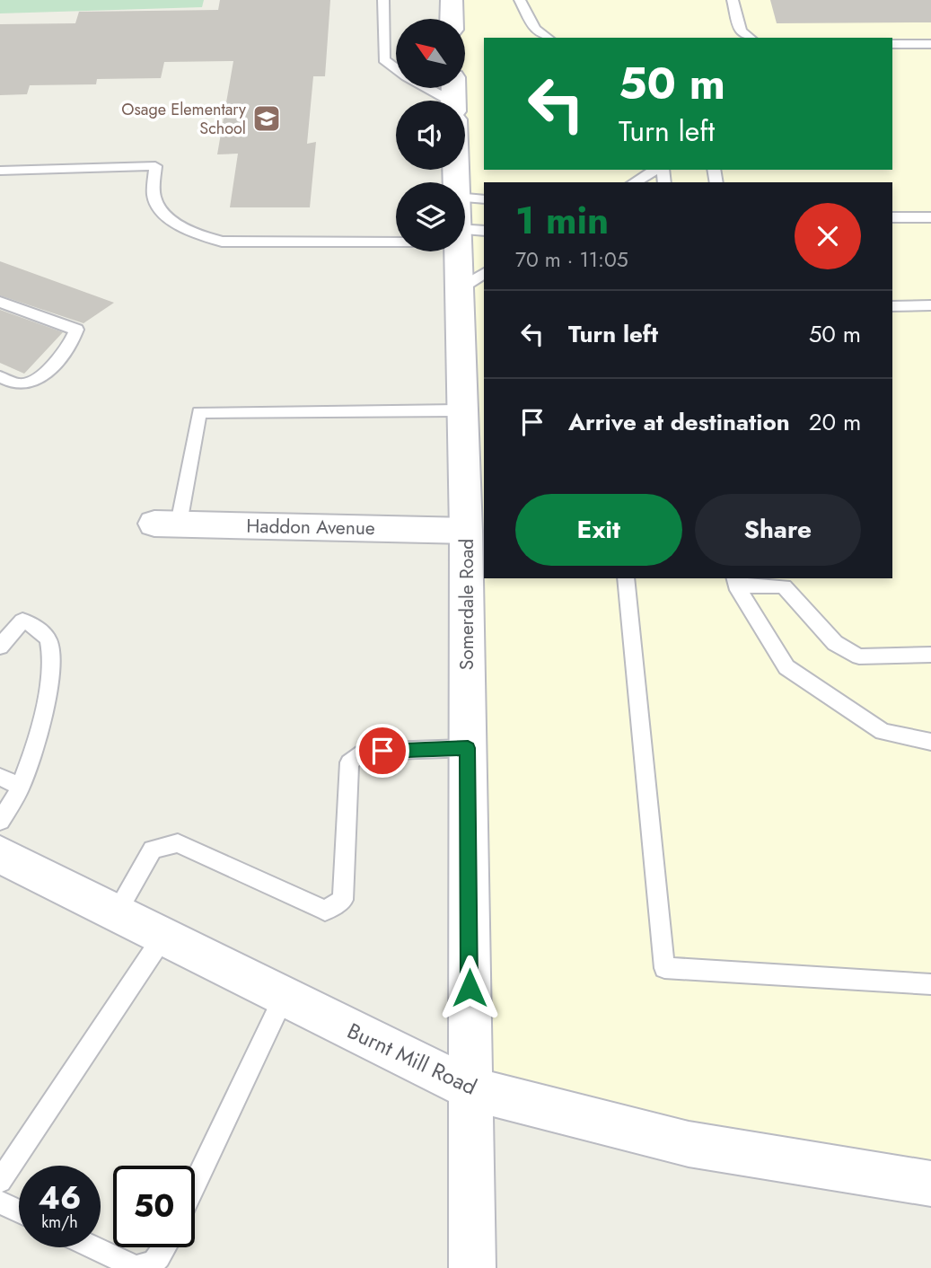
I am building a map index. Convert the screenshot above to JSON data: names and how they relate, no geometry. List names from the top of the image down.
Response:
{
  "streets": {
    "main road": ["Haddon Avenue", "Somerdale Road", "Burnt Mill Road"]
  },
  "crossings": [
    ["Haddon Avenue", "Somerdale Road"],
    ["Somerdale Road", "Burnt Mill Road"]
  ],
  "places": {
    "school or university": ["Osage Elementary School"]
  },
  "north": "top left",
  "page": {
    "turn": ["50 m", "Turn left"],
    "heading": ["1 min", "70 m · 11:05"],
    "list": [
      {
        "name": "Turn left",
        "value": "50 m"
      },
      {
        "name": "Arrive at destination",
        "value": "20 m"
      }
    ],
    "buttons": ["Exit", "Share"],
    "speed": "46 km/h",
    "limit": "50"
  }
}
